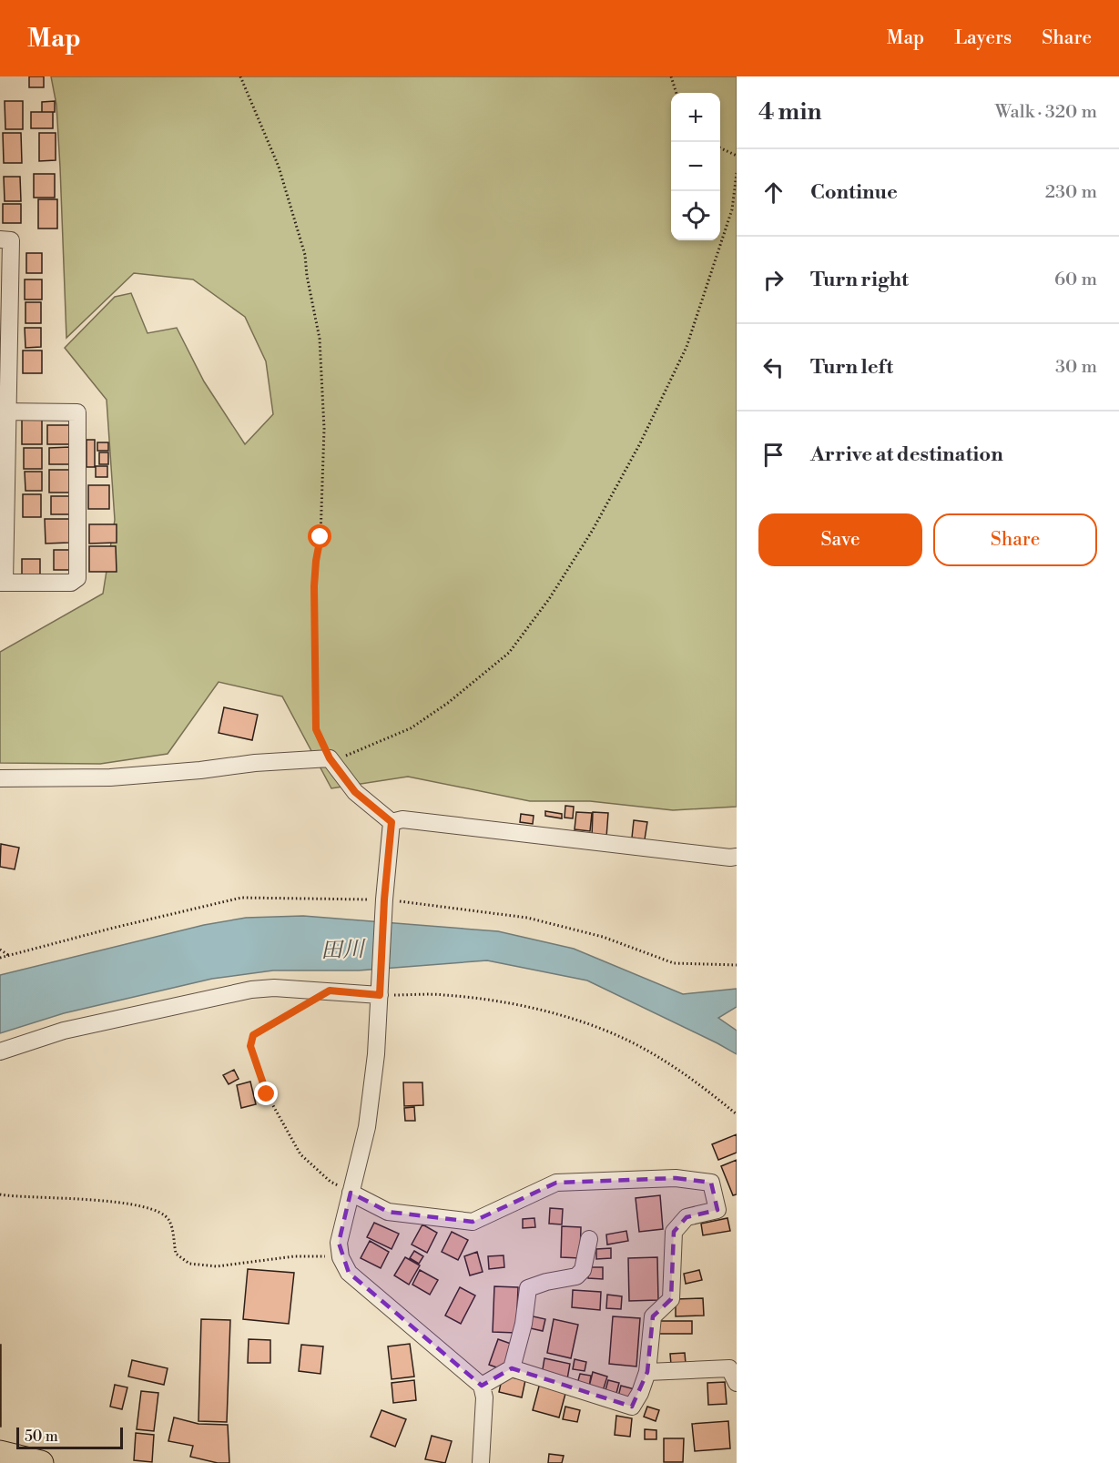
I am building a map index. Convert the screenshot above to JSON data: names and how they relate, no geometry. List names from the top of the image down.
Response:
{
  "water": ["田川"],
  "scale_bar": "50 m",
  "page": {
    "header": "Map",
    "nav": ["Map", "Layers", "Share"],
    "heading": ["4 min", "Walk · 320 m"],
    "map_buttons": ["+", "−"],
    "list": [
      ["Continue", "230 m"],
      ["Turn right", "60 m"],
      ["Turn left", "30 m"],
      "Arrive at destination"
    ],
    "buttons": ["Save", "Share"],
    "scale": "50 m"
  }
}
